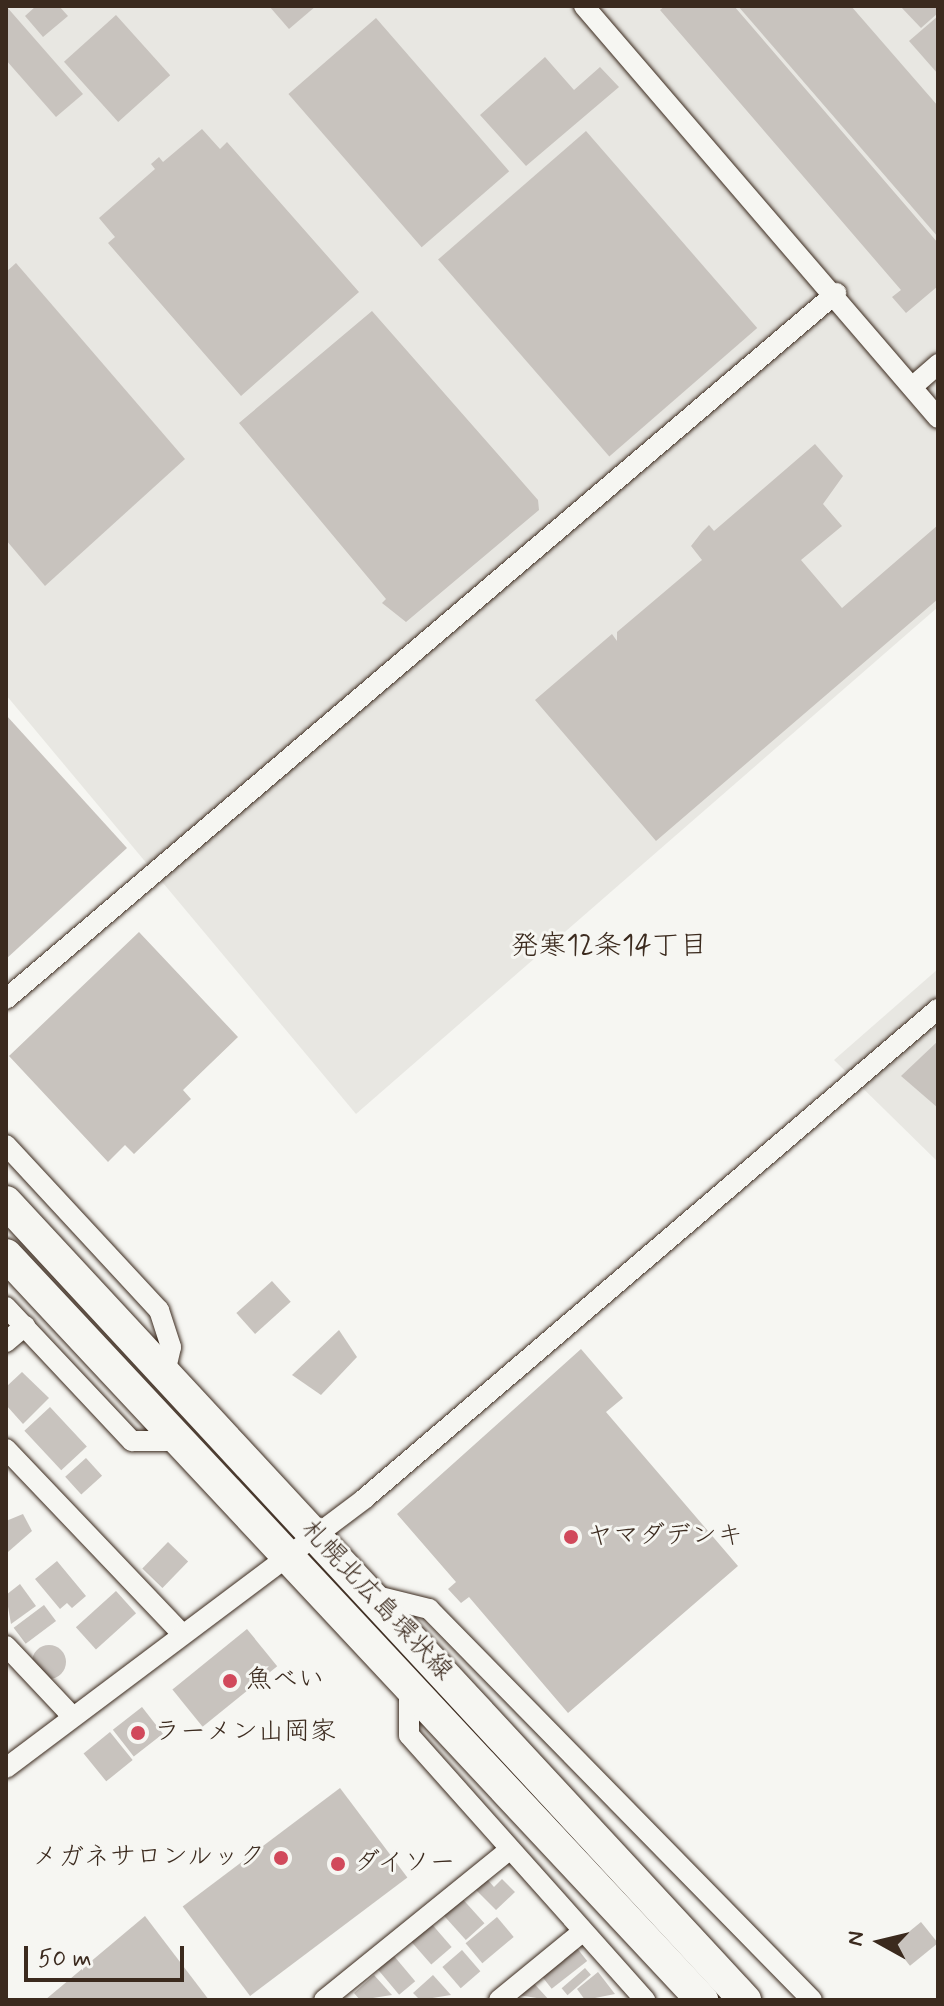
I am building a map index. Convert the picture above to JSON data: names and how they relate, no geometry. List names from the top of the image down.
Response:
{
  "streets": {
    "main road": ["札幌北広島環状線"]
  },
  "districts": ["発寒12条14丁目"],
  "places": [
    "ヤマダデンキ",
    "魚べい",
    "ラーメン山岡家",
    "メガネサロンルック",
    "ダイソー"
  ],
  "scale_bar": "50 m",
  "north": "left"
}
